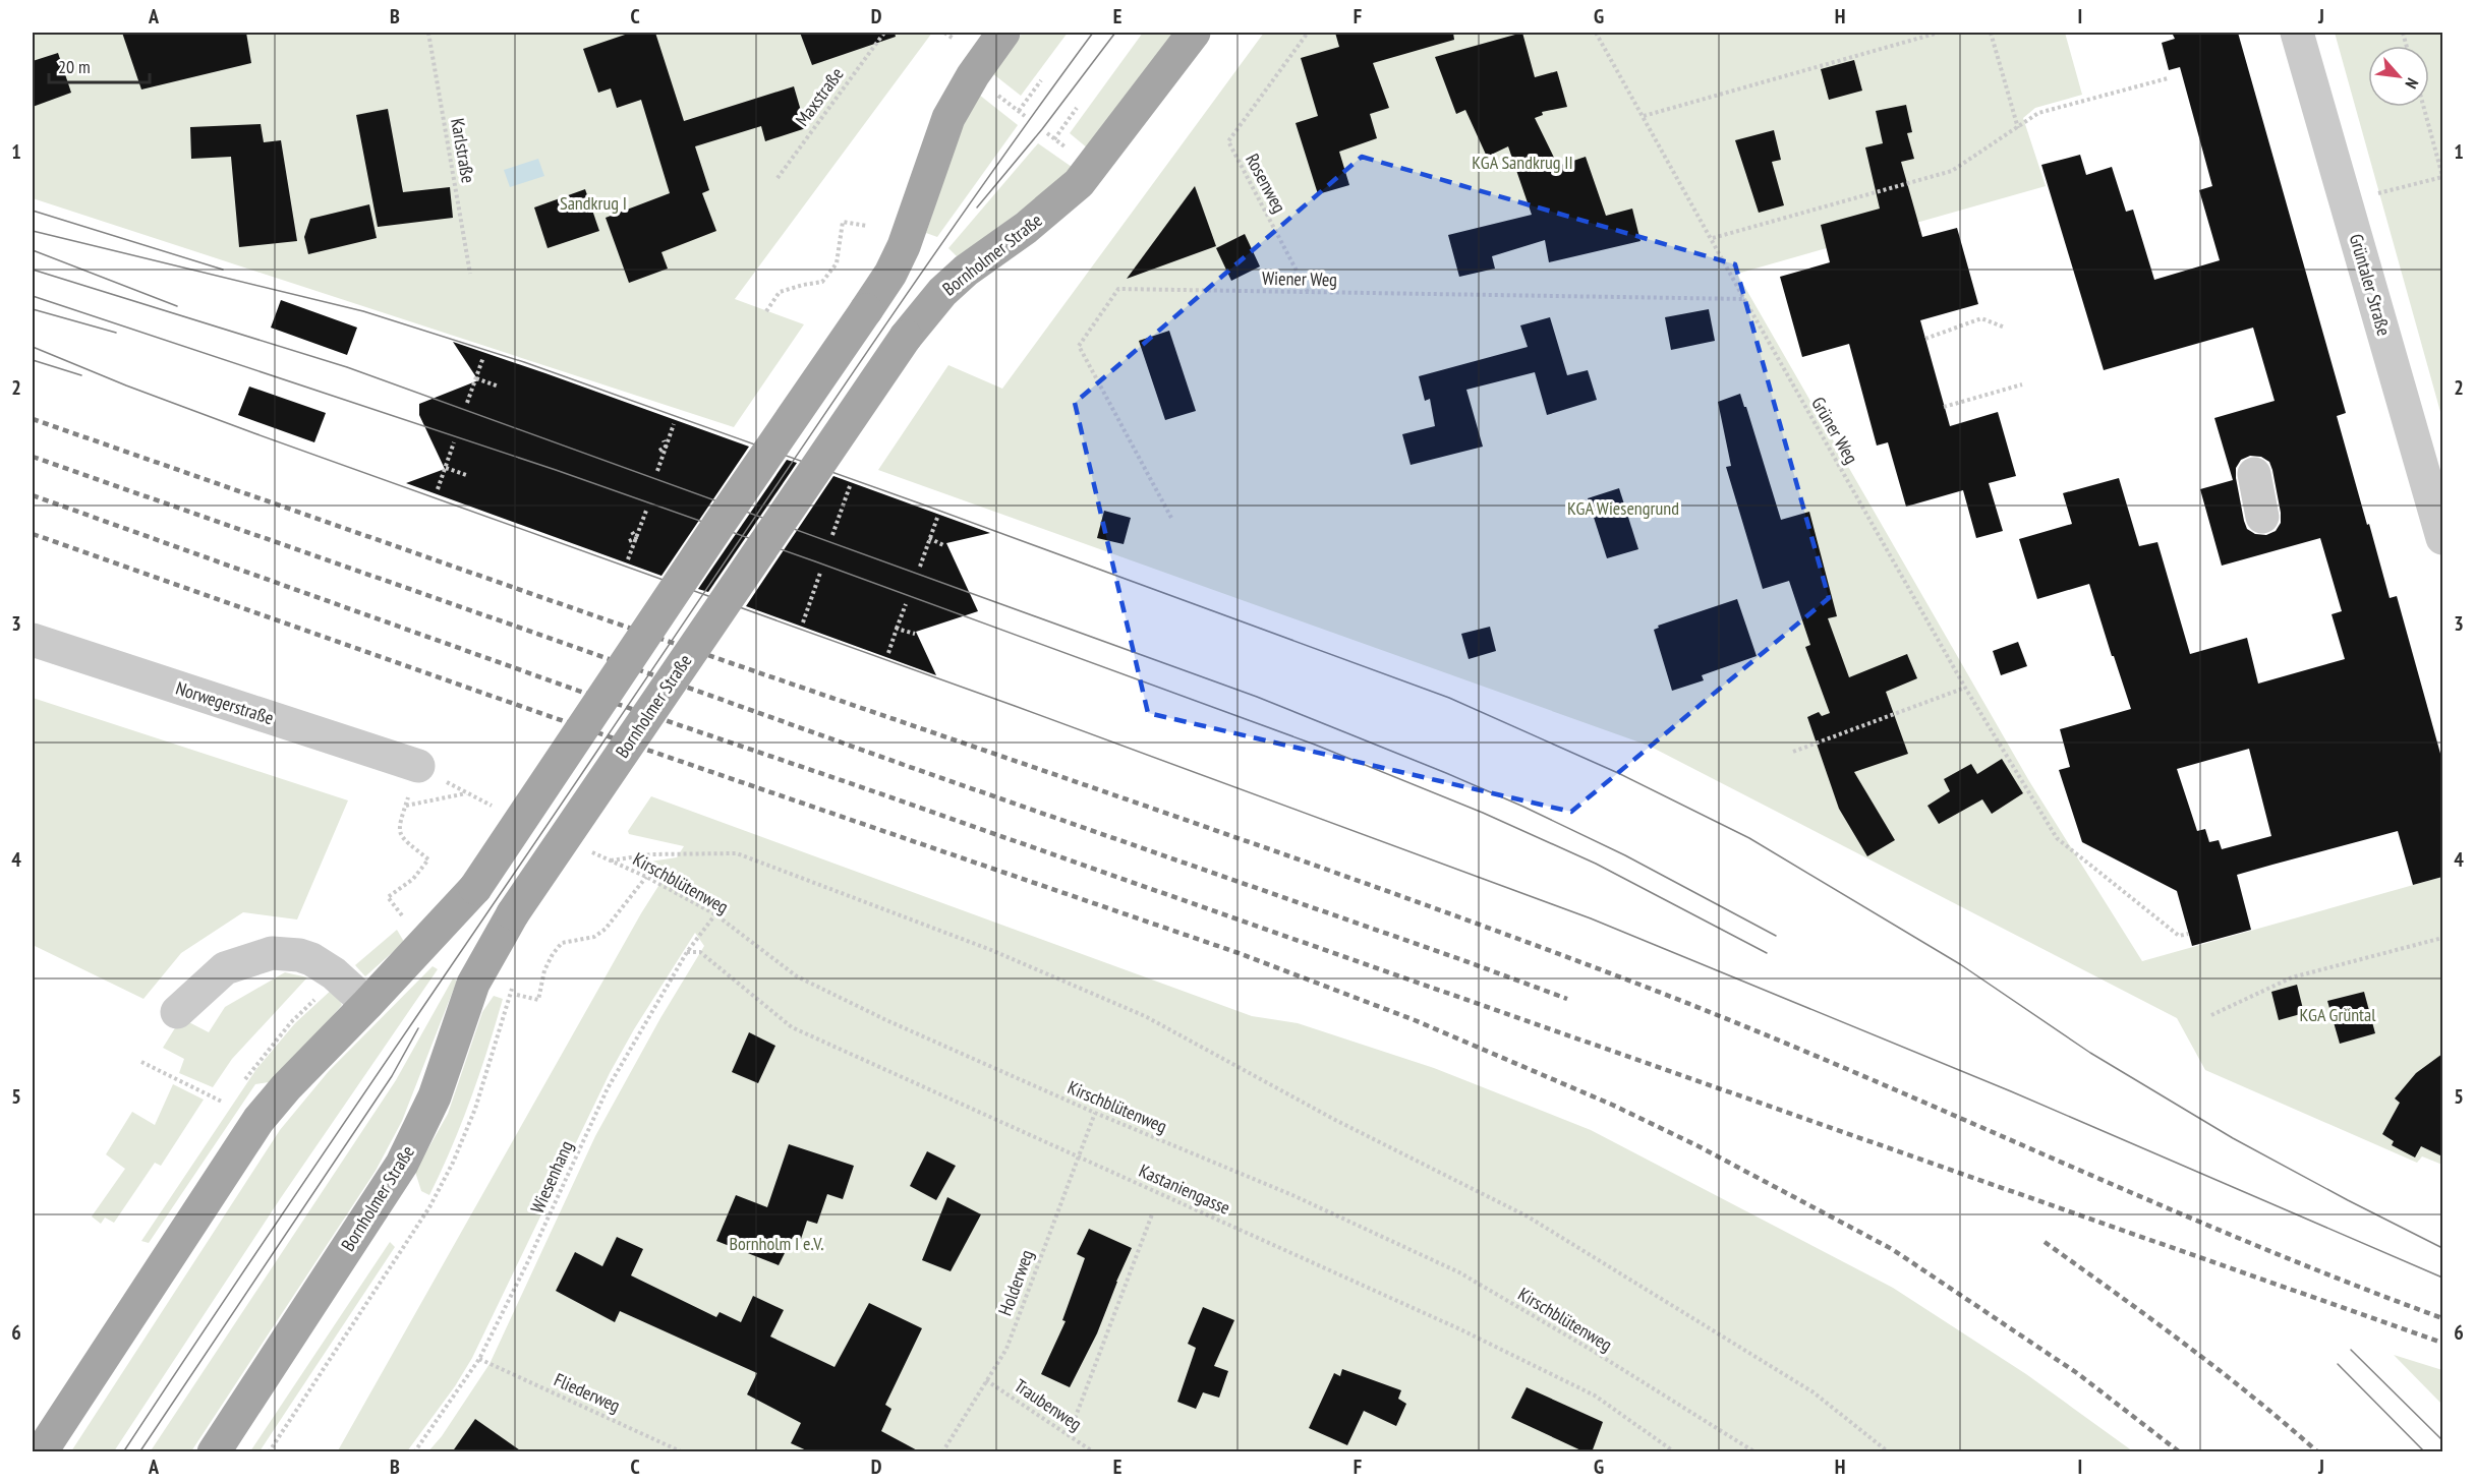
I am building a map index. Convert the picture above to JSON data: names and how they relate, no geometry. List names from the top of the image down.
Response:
{
  "streets": {
    "main road": ["Bornholmer Straße"],
    "street": ["Grüntaler Straße", "Norwegerstraße"],
    "path": [
      "Maxstraße",
      "Karlstraße",
      "Rosenweg",
      "Wiener Weg",
      "Grüner Weg",
      "Kirschblütenweg",
      "Wiesenhang",
      "Kastaniengasse",
      "Holderweg",
      "Fliederweg",
      "Traubenweg"
    ]
  },
  "crossings": [
    ["Rosenweg", "Wiener Weg"],
    ["Wiener Weg", "Grüner Weg"],
    ["Kirschblütenweg", "Wiesenhang"],
    ["Kirschblütenweg", "Holderweg"],
    ["Wiesenhang", "Kastaniengasse"],
    ["Wiesenhang", "Fliederweg"],
    ["Kastaniengasse", "Holderweg"],
    ["Holderweg", "Traubenweg"]
  ],
  "parks": [
    "KGA Sandkrug II",
    "Sandkrug I",
    "KGA Wiesengrund",
    "KGA Grüntal",
    "Bornholm I e.V."
  ],
  "scale_bar": "20 m",
  "north": "bottom right",
  "grid": {
    "columns": [
      "A",
      "B",
      "C",
      "D",
      "E",
      "F",
      "G",
      "H",
      "I",
      "J"
    ],
    "rows": [
      "1",
      "2",
      "3",
      "4",
      "5",
      "6"
    ]
  }
}
